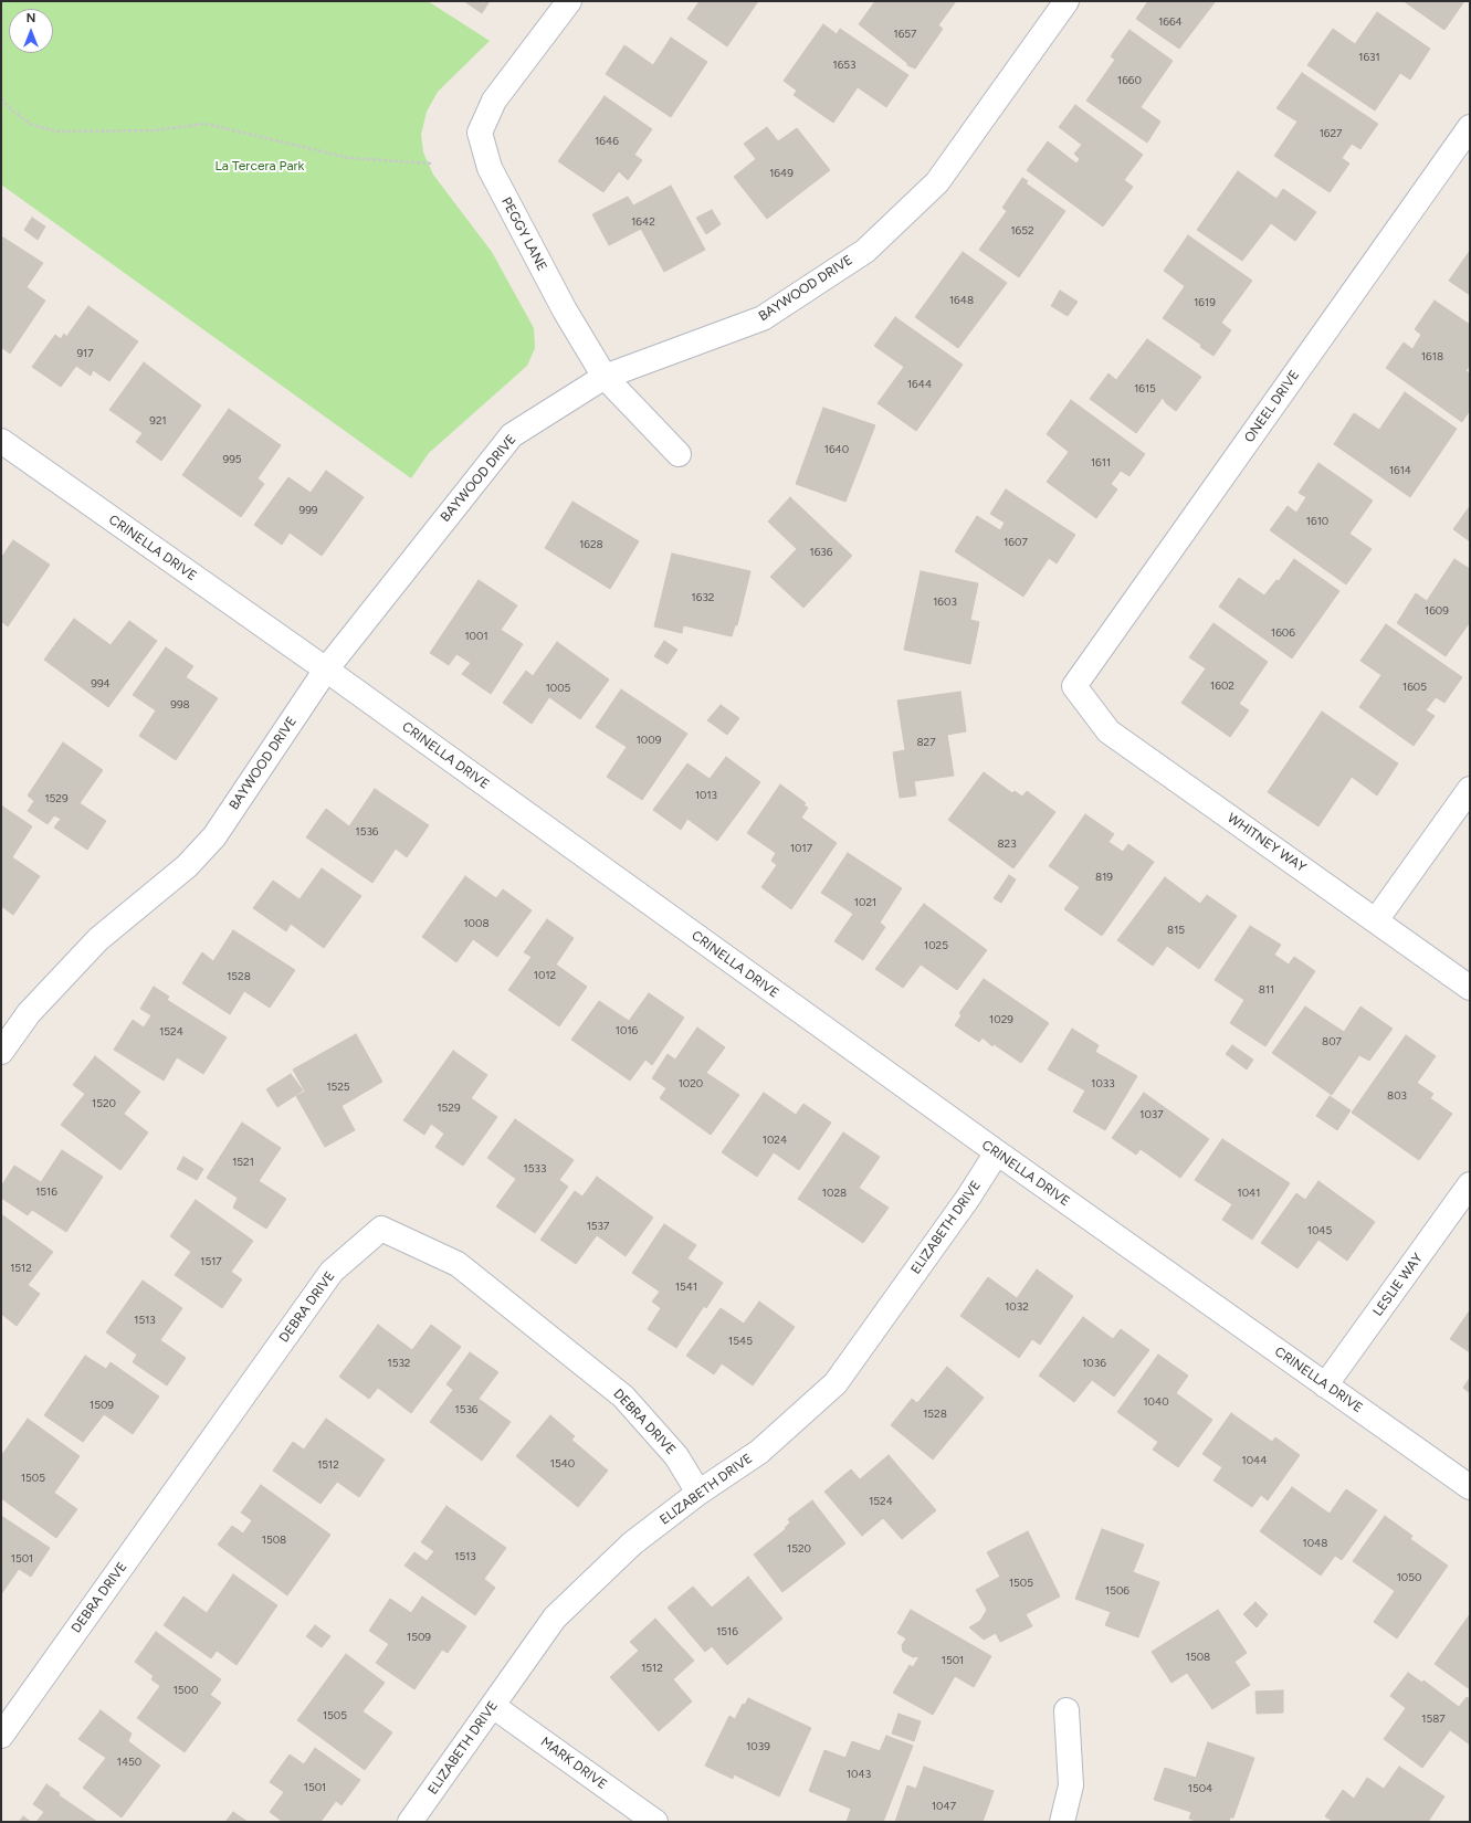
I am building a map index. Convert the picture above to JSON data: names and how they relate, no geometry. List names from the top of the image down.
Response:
{
  "streets": {
    "street": [
      "PEGGY LANE",
      "BAYWOOD DRIVE",
      "ONEEL DRIVE",
      "CRINELLA DRIVE",
      "WHITNEY WAY",
      "ELIZABETH DRIVE",
      "LESLIE WAY",
      "DEBRA DRIVE",
      "MARK DRIVE"
    ]
  },
  "crossings": [
    ["PEGGY LANE", "BAYWOOD DRIVE"],
    ["BAYWOOD DRIVE", "CRINELLA DRIVE"],
    ["ONEEL DRIVE", "WHITNEY WAY"],
    ["CRINELLA DRIVE", "ELIZABETH DRIVE"],
    ["CRINELLA DRIVE", "LESLIE WAY"],
    ["ELIZABETH DRIVE", "DEBRA DRIVE"],
    ["ELIZABETH DRIVE", "MARK DRIVE"]
  ],
  "parks": ["La Tercera Park"],
  "house_numbers": [
    "1664",
    "1657",
    "1631",
    "1653",
    "1660",
    "1627",
    "1646",
    "1649",
    "1642",
    "1652",
    "1648",
    "1619",
    "917",
    "1618",
    "1644",
    "1615",
    "921",
    "1640",
    "995",
    "1611",
    "1614",
    "999",
    "1610",
    "1607",
    "1628",
    "1636",
    "1632",
    "1603",
    "1609",
    "1606",
    "1001",
    "994",
    "1602",
    "1605",
    "1005",
    "998",
    "1009",
    "827",
    "1013",
    "1529",
    "1536",
    "823",
    "1017",
    "819",
    "1021",
    "1008",
    "815",
    "1025",
    "1012",
    "1528",
    "811",
    "1029",
    "1016",
    "1524",
    "807",
    "1020",
    "1033",
    "1525",
    "803",
    "1520",
    "1529",
    "1037",
    "1024",
    "1521",
    "1533",
    "1516",
    "1028",
    "1041",
    "1537",
    "1045",
    "1517",
    "1512",
    "1541",
    "1032",
    "1513",
    "1545",
    "1532",
    "1036",
    "1040",
    "1509",
    "1536",
    "1528",
    "1044",
    "1540",
    "1512",
    "1505",
    "1524",
    "1508",
    "1048",
    "1520",
    "1513",
    "1501",
    "1050",
    "1505",
    "1506",
    "1516",
    "1509",
    "1508",
    "1501",
    "1512",
    "1500",
    "1505",
    "1587",
    "1039",
    "1450",
    "1043",
    "1501",
    "1504",
    "1047"
  ],
  "north": "top"
}
